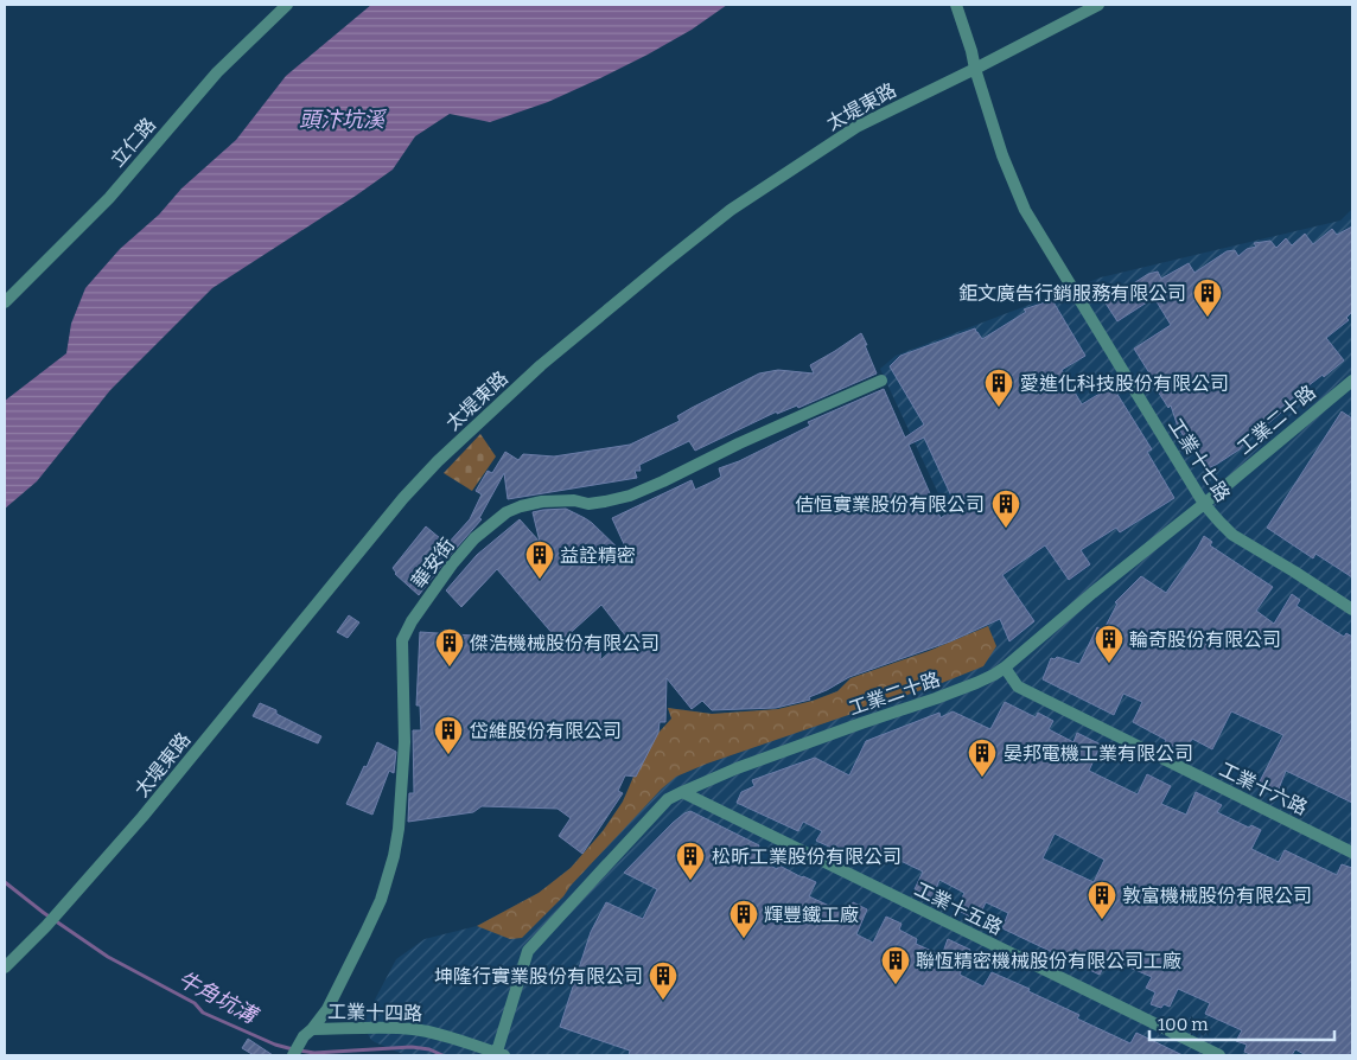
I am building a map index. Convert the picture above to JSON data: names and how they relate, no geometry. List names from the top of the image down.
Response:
{
  "streets": {
    "street": [
      "太堤東路",
      "立仁路",
      "工業二十路",
      "工業十七路",
      "華安街",
      "工業十六路",
      "工業十五路",
      "工業十四路"
    ]
  },
  "crossings": [
    ["太堤東路", "工業十七路"],
    ["工業二十路", "工業十七路"],
    ["工業二十路", "工業十六路"],
    ["工業二十路", "工業十五路"],
    ["工業二十路", "工業十四路"],
    ["華安街", "工業十四路"]
  ],
  "water": ["頭汴坑溪", "牛角坑溝"],
  "places": {
    "building": [
      "鉅文廣告行銷服務有限公司",
      "愛進化科技股份有限公司",
      "佶恒實業股份有限公司",
      "益詮精密",
      "輪奇股份有限公司",
      "傑浩機械股份有限公司",
      "岱維股份有限公司",
      "晏邦電機工業有限公司",
      "松昕工業股份有限公司",
      "敦富機械股份有限公司",
      "輝豐鐵工廠",
      "聯恆精密機械股份有限公司工廠",
      "坤隆行實業股份有限公司"
    ]
  },
  "scale_bar": "100 m"
}
